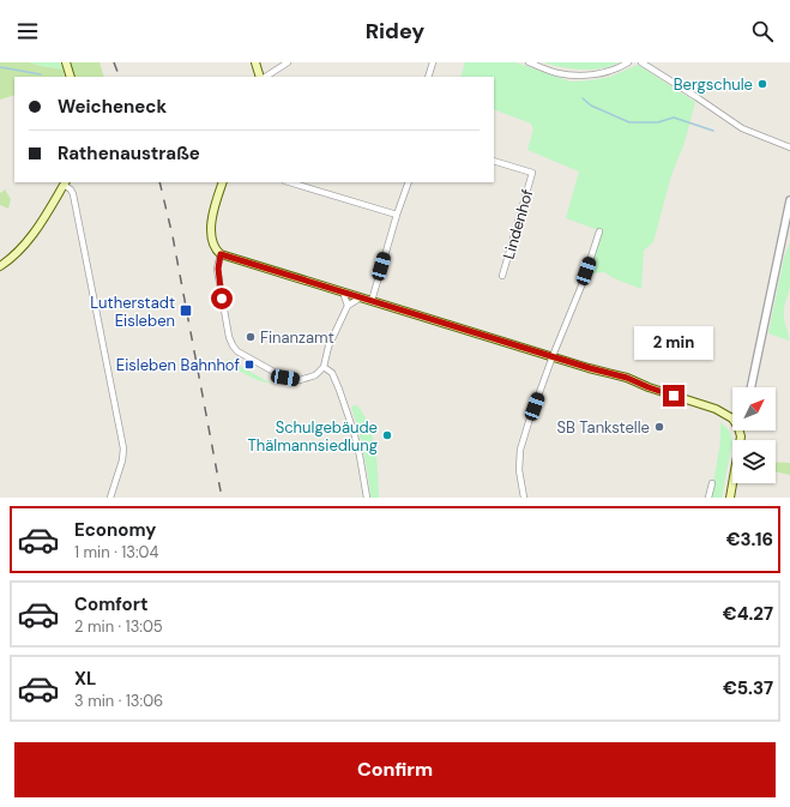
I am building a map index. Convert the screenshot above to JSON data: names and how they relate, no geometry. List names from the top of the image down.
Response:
{
  "streets": {
    "street": ["Lindenhof"]
  },
  "places": {
    "other": [
      "Bergschule",
      "Finanzamt",
      "SB Tankstelle",
      "Schulgebäude Thälmannsiedlung"
    ],
    "transit": ["Lutherstadt Eisleben", "Eisleben Bahnhof"]
  },
  "north": "top right",
  "page": {
    "header": "Ridey",
    "banner": ["Weicheneck", "Rathenaustraße"],
    "bubble": "2 min",
    "list": [
      {
        "name": "Economy",
        "note": "1 min · 13:04",
        "value": "€3.16"
      },
      {
        "name": "Comfort",
        "note": "2 min · 13:05",
        "value": "€4.27"
      },
      {
        "name": "XL",
        "note": "3 min · 13:06",
        "value": "€5.37"
      }
    ],
    "buttons": "Confirm"
  }
}
